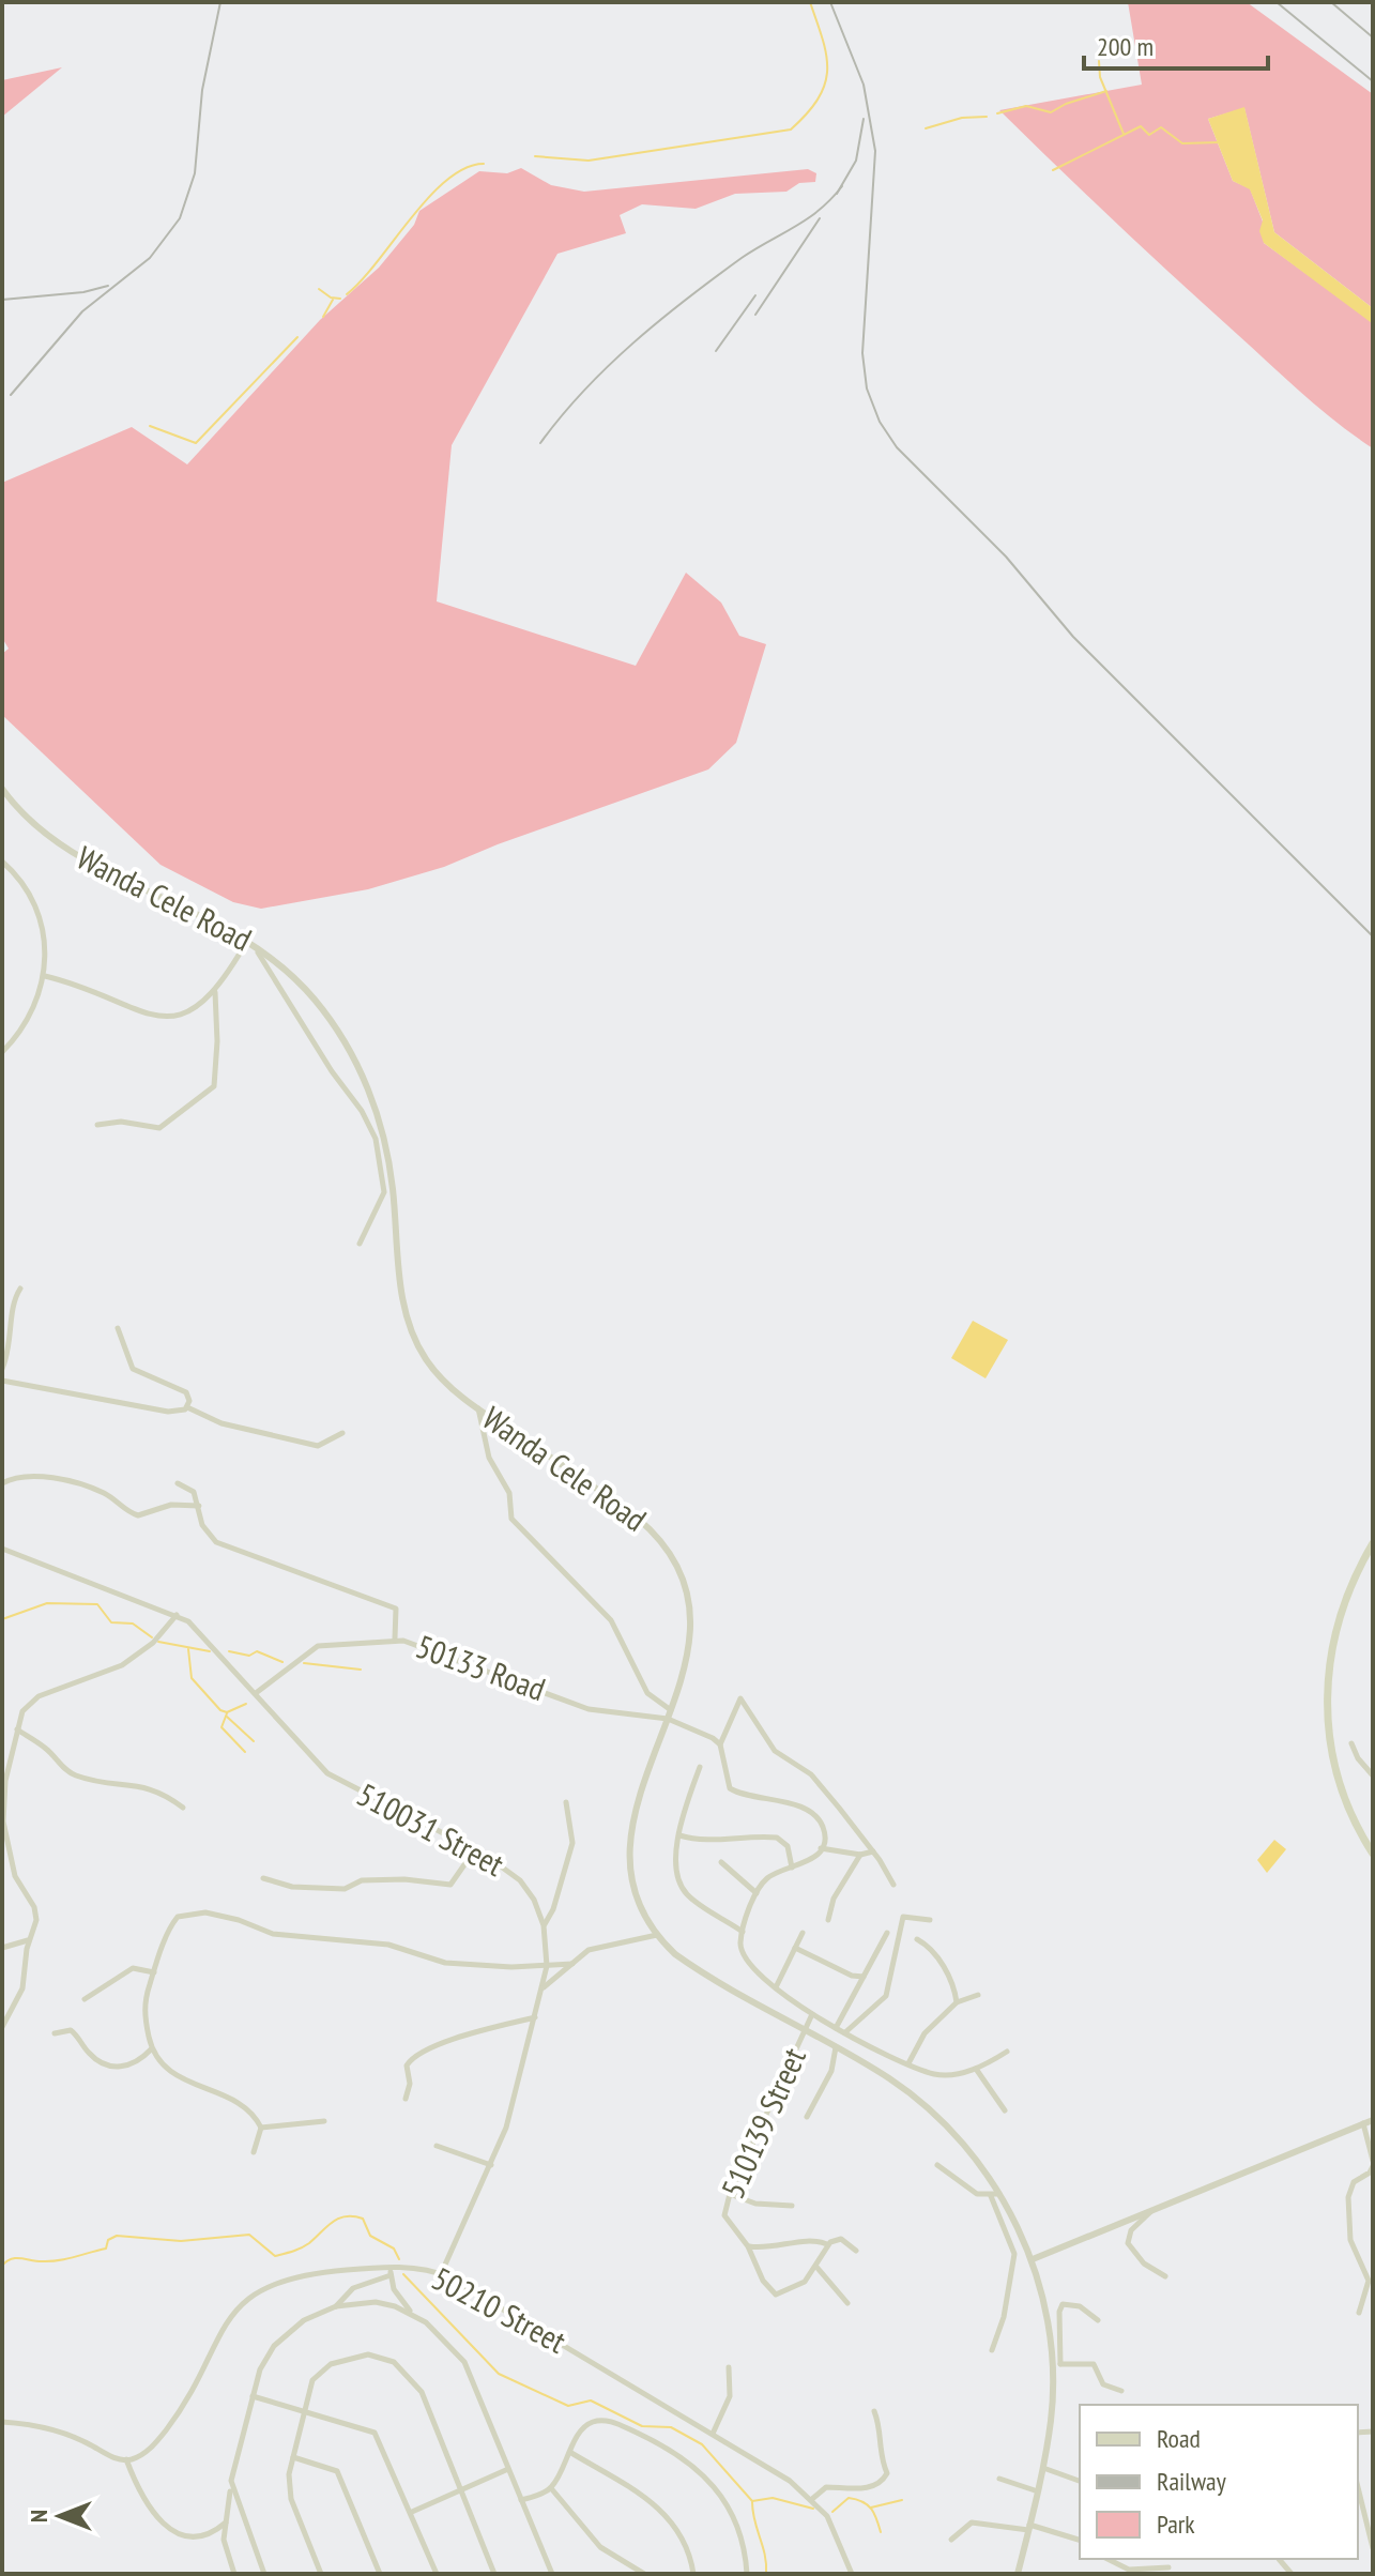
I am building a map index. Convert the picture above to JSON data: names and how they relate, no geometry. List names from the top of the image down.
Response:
{
  "streets": {
    "street": [
      "Wanda Cele Road",
      "50133 Road",
      "510031 Street",
      "510139 Street",
      "50210 Street"
    ]
  },
  "crossings": [
    ["Wanda Cele Road", "50133 Road"],
    ["Wanda Cele Road", "510139 Street"],
    ["50133 Road", "510031 Street"],
    ["510031 Street", "50210 Street"]
  ],
  "legend": ["Road", "Railway", "Park"],
  "scale_bar": "200 m",
  "north": "left"
}
